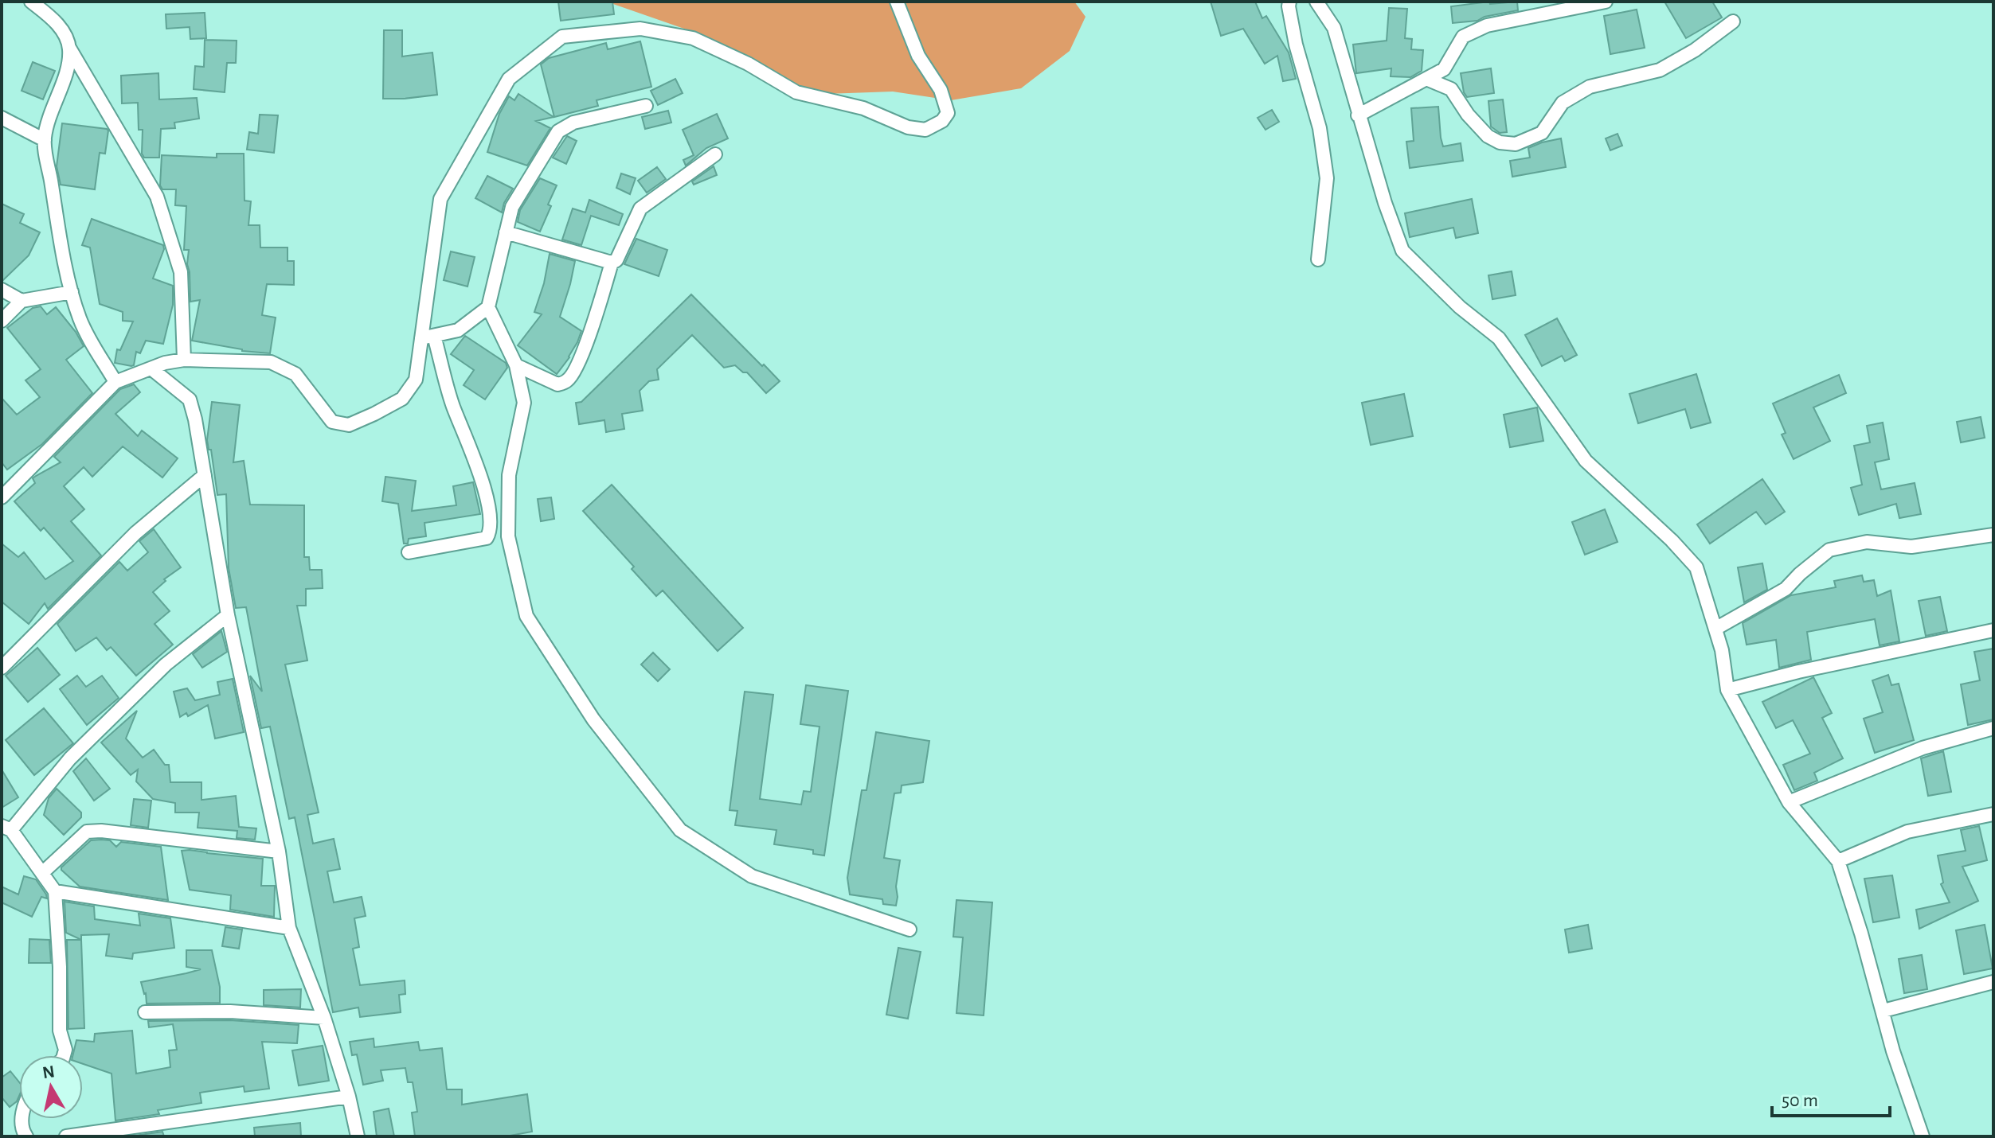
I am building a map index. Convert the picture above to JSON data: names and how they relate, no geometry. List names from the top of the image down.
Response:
{
  "scale_bar": "50 m",
  "north": "top"
}
